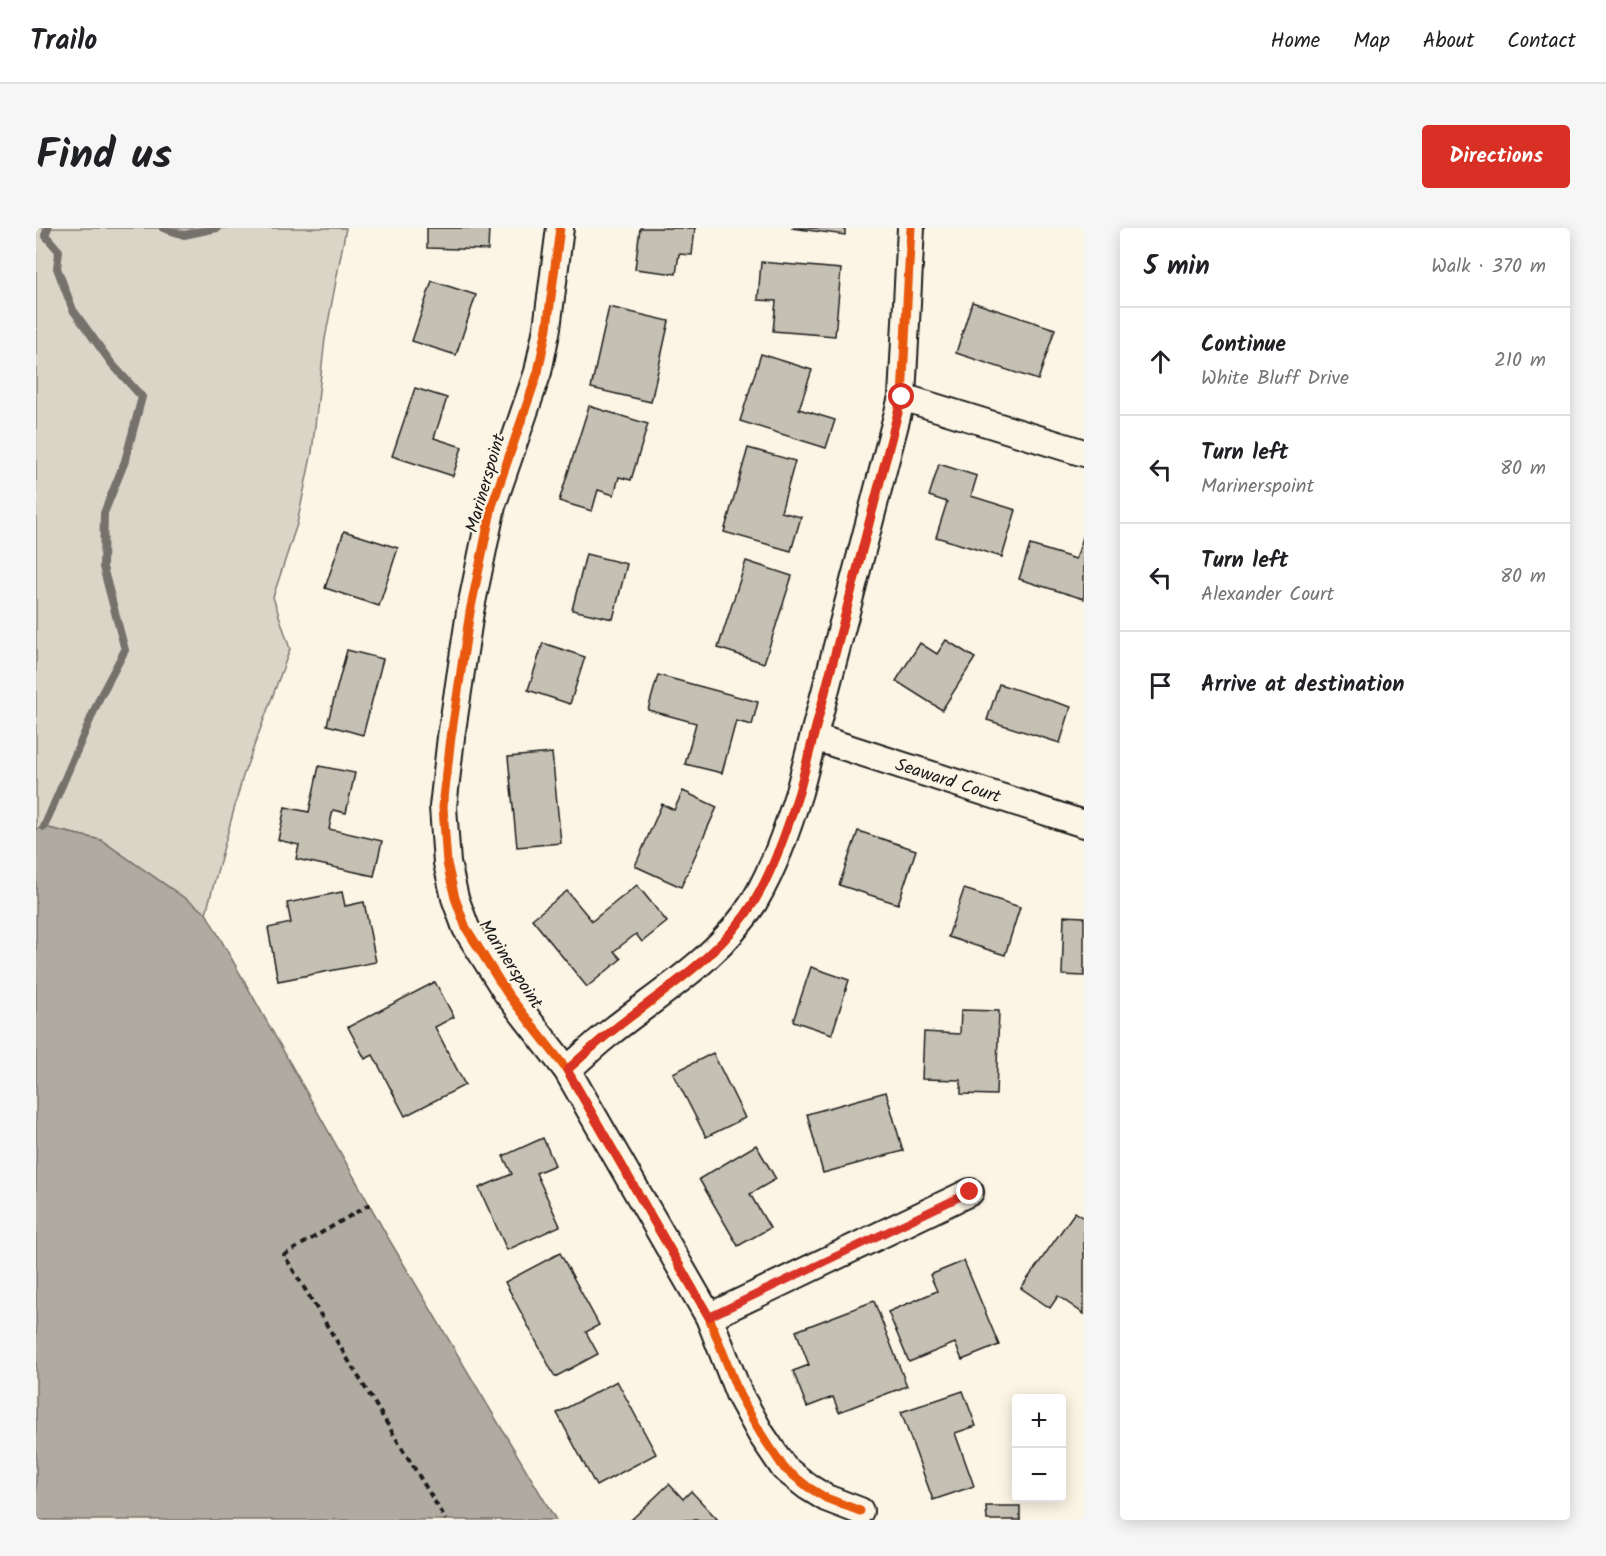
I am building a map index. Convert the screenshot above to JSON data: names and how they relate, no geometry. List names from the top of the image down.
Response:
{
  "streets": {
    "street": ["Marinerspoint", "Seaward Court"]
  },
  "page": {
    "header": "Trailo",
    "nav": [
      "Home",
      "Map",
      "About",
      "Contact"
    ],
    "title": "Find us",
    "buttons": "Directions",
    "heading": ["5 min", "Walk · 370 m"],
    "list": [
      ["Continue", "White Bluff Drive", "210 m"],
      ["Turn left", "Marinerspoint", "80 m"],
      ["Turn left", "Alexander Court", "80 m"],
      "Arrive at destination"
    ],
    "map_buttons": ["+", "−"]
  }
}
